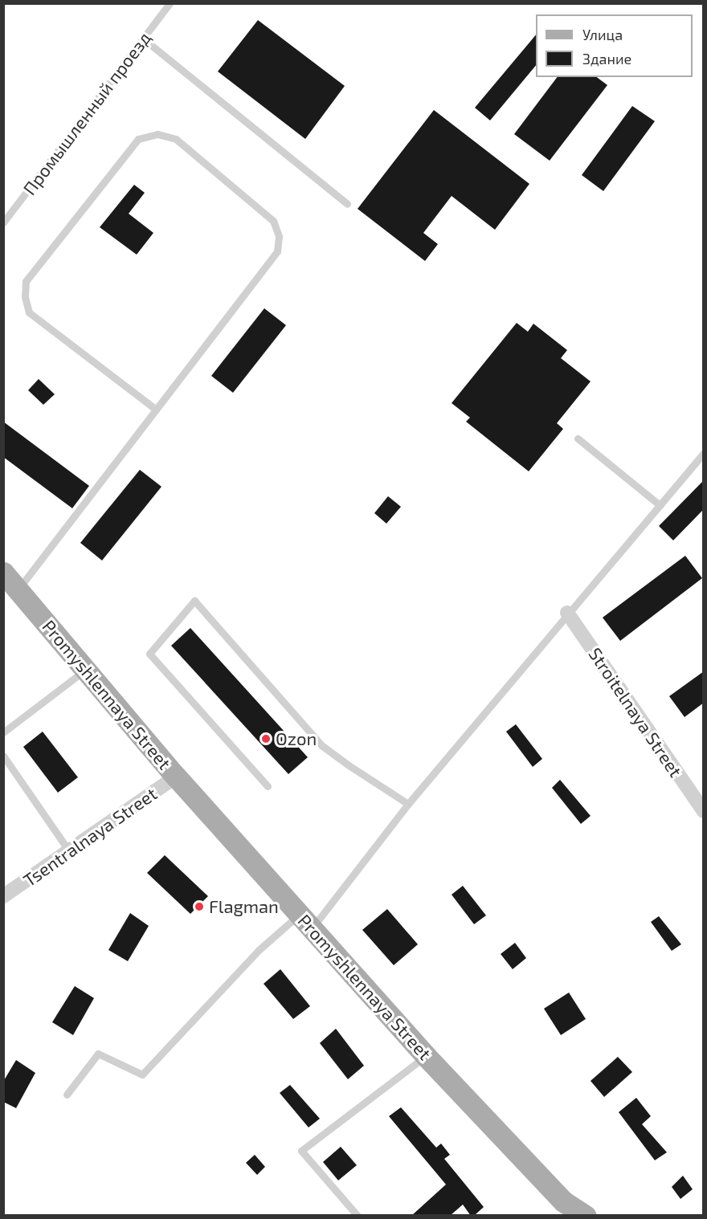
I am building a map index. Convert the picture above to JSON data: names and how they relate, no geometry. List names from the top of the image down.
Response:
{
  "streets": {
    "main road": ["Promyshlennaya Street"],
    "street": ["Stroitelnaya Street", "Tsentralnaya Street"],
    "lane": ["Промышленный проезд"]
  },
  "crossings": [
    ["Promyshlennaya Street", "Tsentralnaya Street"]
  ],
  "places": ["Ozon", "Flagman"],
  "legend": ["Улица", "Здание"]
}
